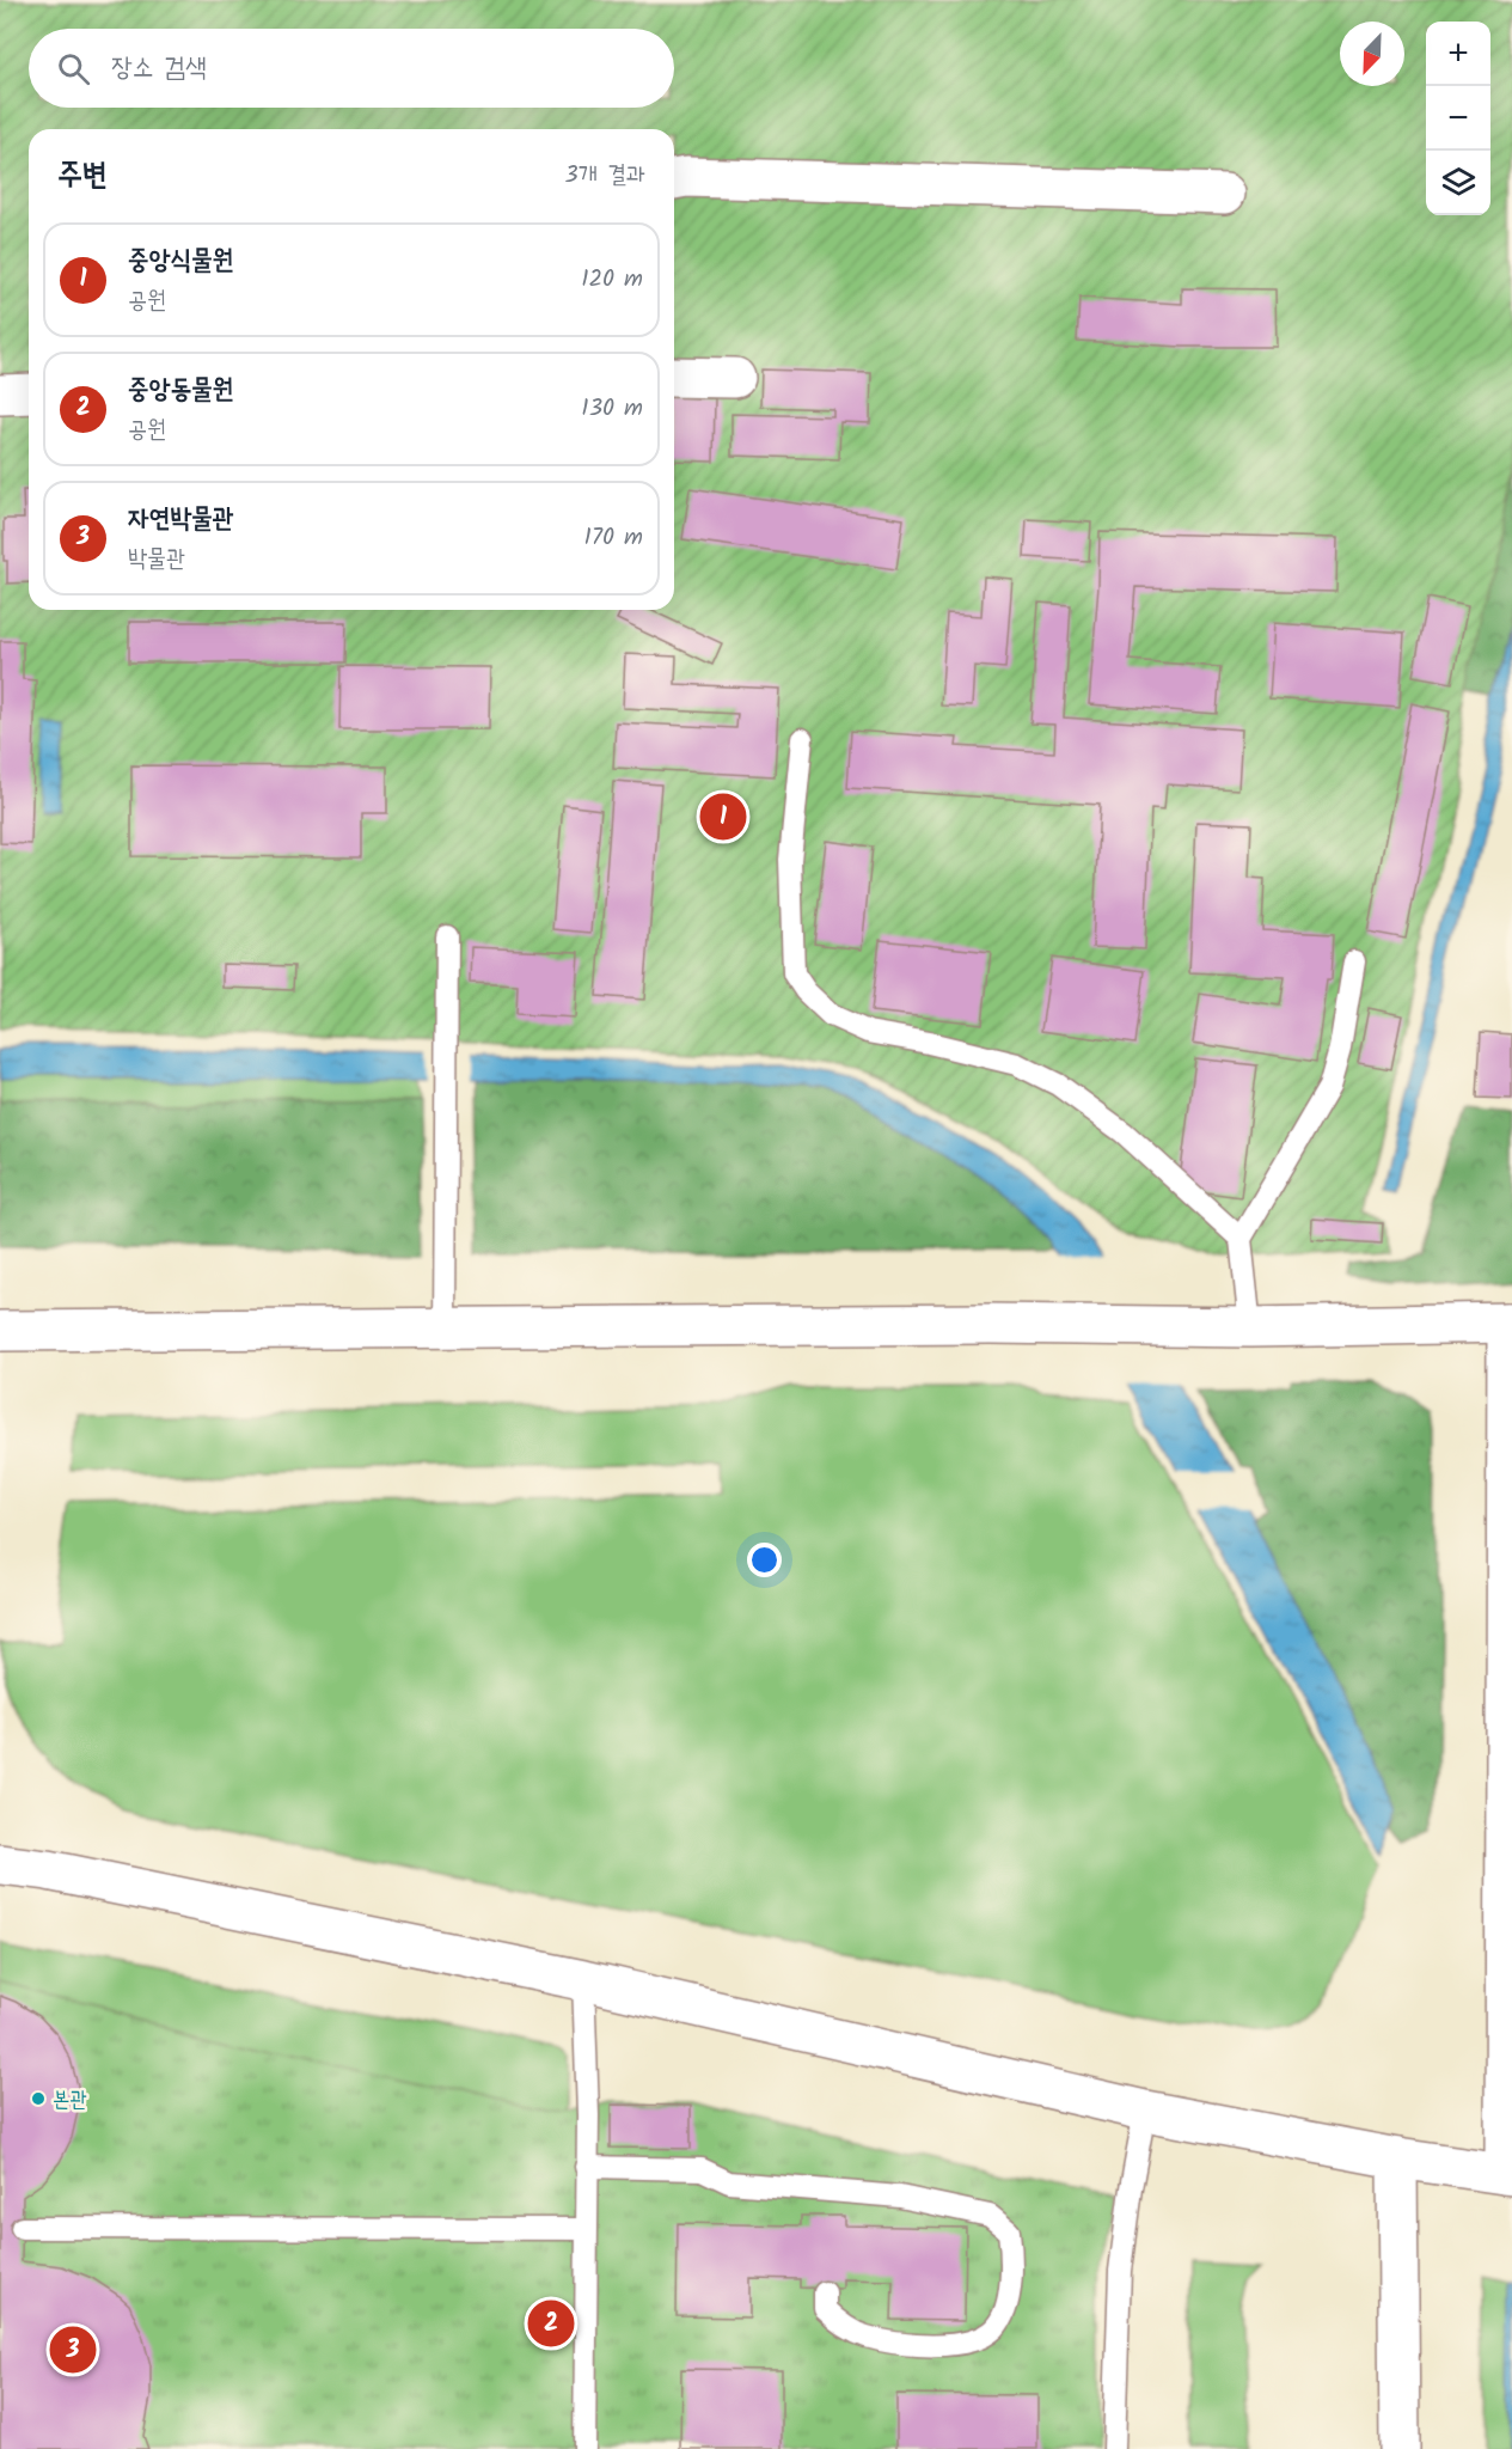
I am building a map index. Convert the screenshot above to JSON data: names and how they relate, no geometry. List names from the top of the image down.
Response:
{
  "places": ["본관"],
  "north": "bottom left",
  "page": {
    "map_buttons": ["+", "−"],
    "search": "장소 검색",
    "heading": ["주변", "3개 결과"],
    "list": [
      {
        "mark": "1",
        "name": "중앙식물원",
        "note": "공원",
        "value": "120 m"
      },
      {
        "mark": "2",
        "name": "중앙동물원",
        "note": "공원",
        "value": "130 m"
      },
      {
        "mark": "3",
        "name": "자연박물관",
        "note": "박물관",
        "value": "170 m"
      }
    ],
    "pins": ["1", "2", "3"]
  }
}
